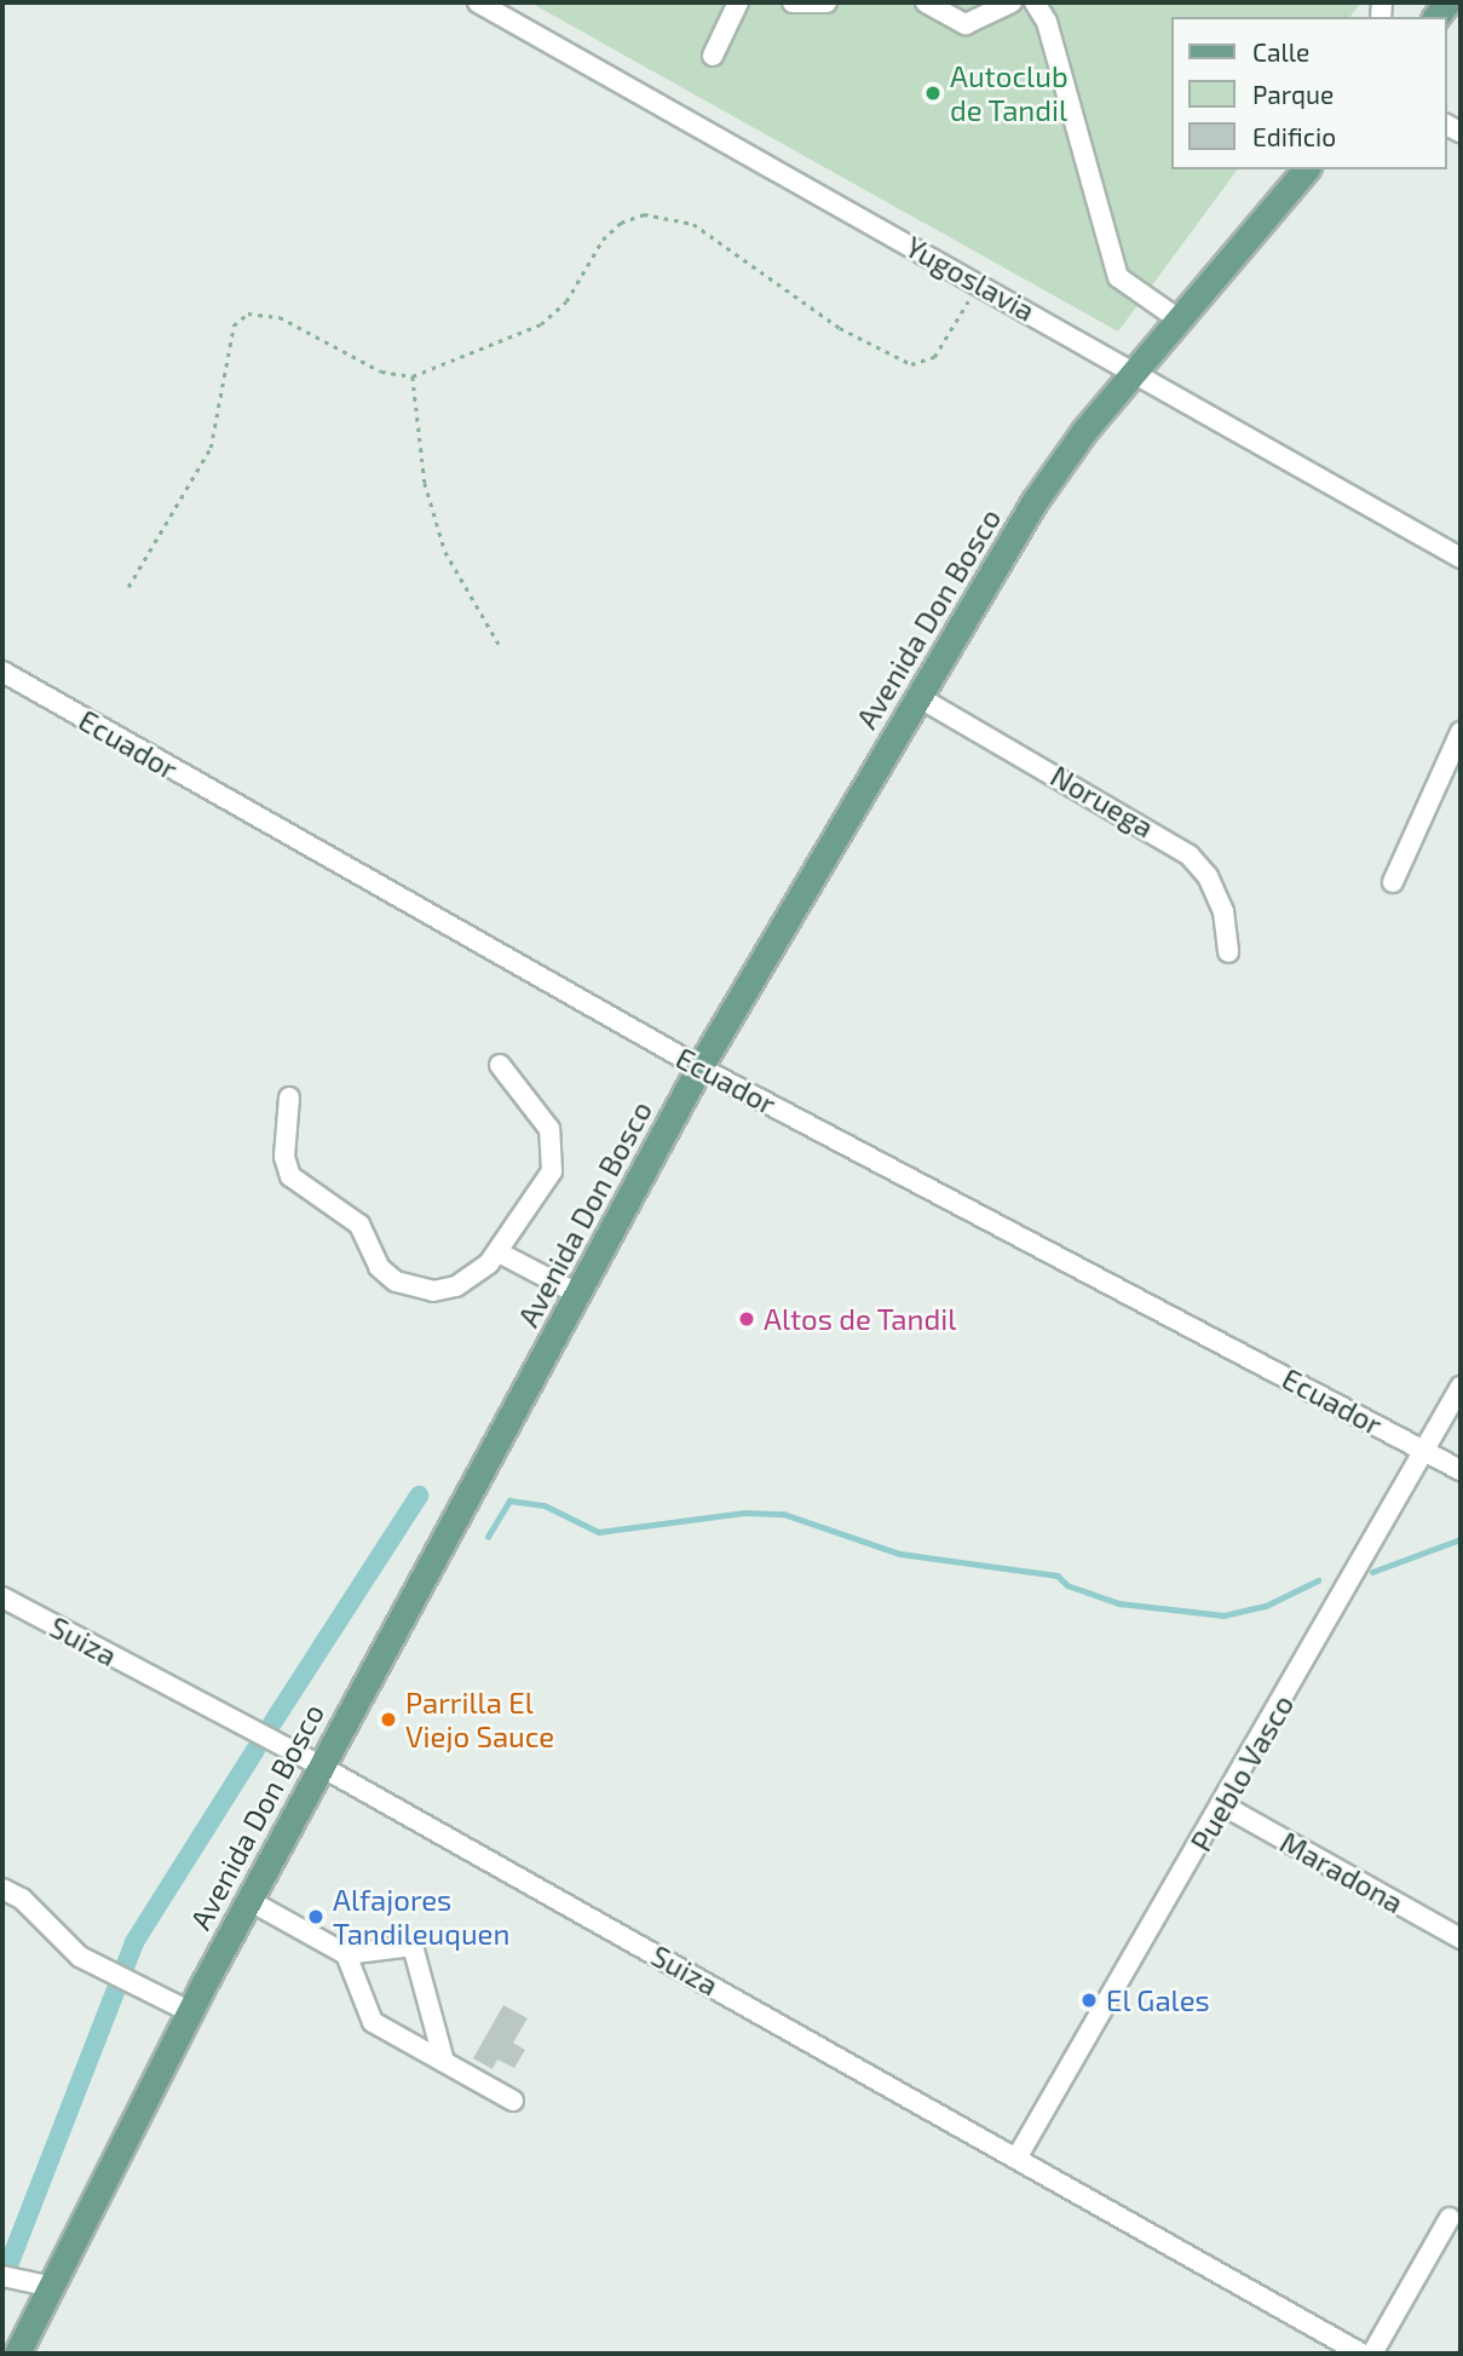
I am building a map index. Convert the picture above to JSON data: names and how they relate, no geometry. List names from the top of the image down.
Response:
{
  "streets": {
    "main road": ["Avenida Don Bosco"],
    "street": [
      "Yugoslavia",
      "Ecuador",
      "Noruega",
      "Suiza",
      "Pueblo Vasco",
      "Maradona"
    ]
  },
  "crossings": [
    ["Yugoslavia", "Avenida Don Bosco"],
    ["Avenida Don Bosco", "Ecuador"],
    ["Avenida Don Bosco", "Noruega"],
    ["Avenida Don Bosco", "Suiza"],
    ["Ecuador", "Pueblo Vasco"],
    ["Suiza", "Pueblo Vasco"],
    ["Pueblo Vasco", "Maradona"]
  ],
  "places": [
    "Autoclub de Tandil",
    "Altos de Tandil",
    "Parrilla El Viejo Sauce",
    "Alfajores Tandileuquen",
    "El Gales"
  ],
  "legend": ["Calle", "Parque", "Edificio"]
}
